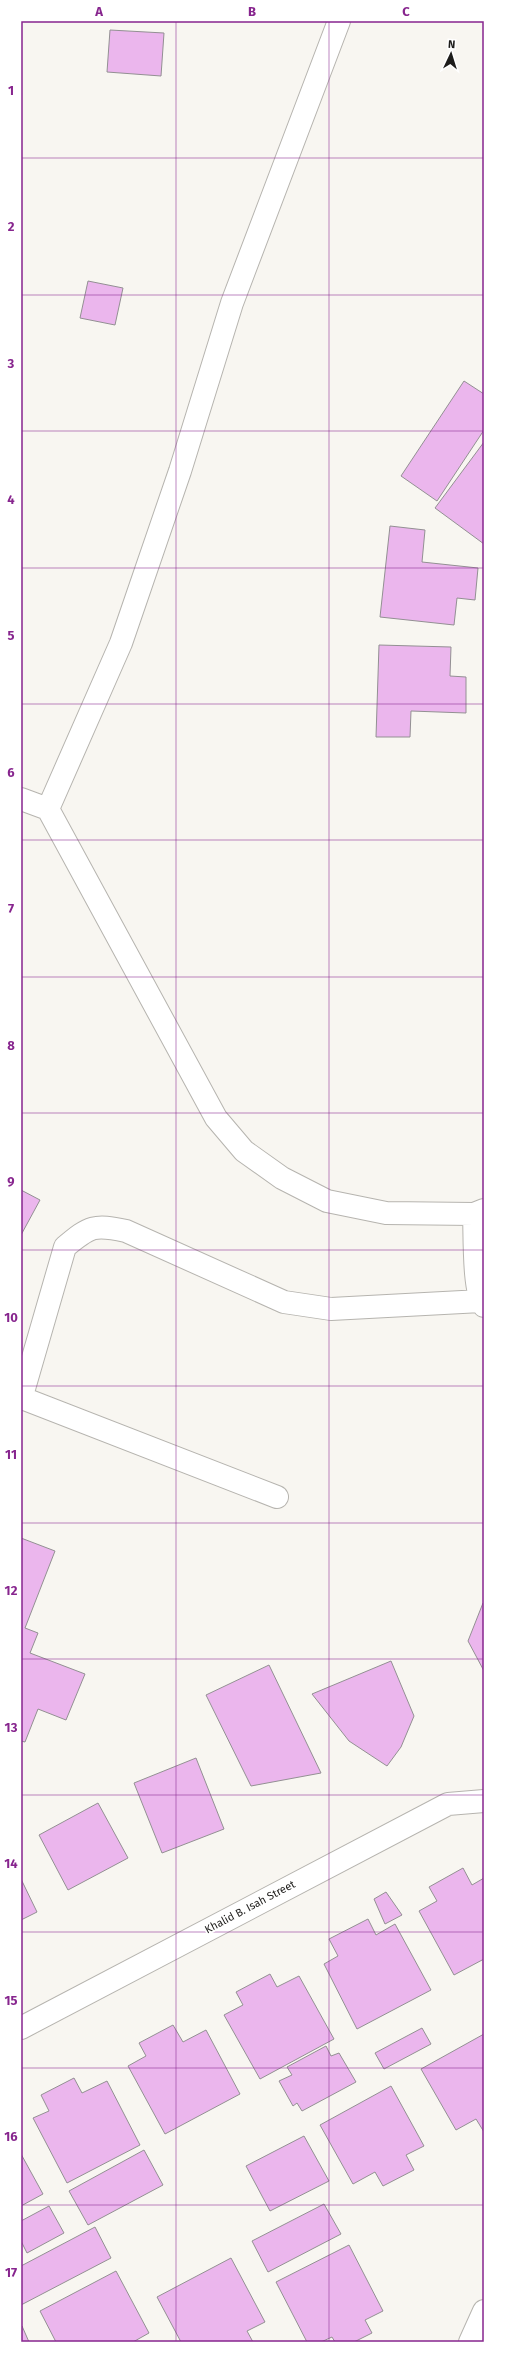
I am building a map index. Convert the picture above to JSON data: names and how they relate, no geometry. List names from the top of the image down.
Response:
{
  "streets": {
    "street": ["Khalid B. Isah Street"]
  },
  "north": "top",
  "grid": {
    "columns": ["A", "B", "C"],
    "rows": [
      "1",
      "2",
      "3",
      "4",
      "5",
      "6",
      "7",
      "8",
      "9",
      "10",
      "11",
      "12",
      "13",
      "14",
      "15",
      "16",
      "17"
    ]
  }
}
